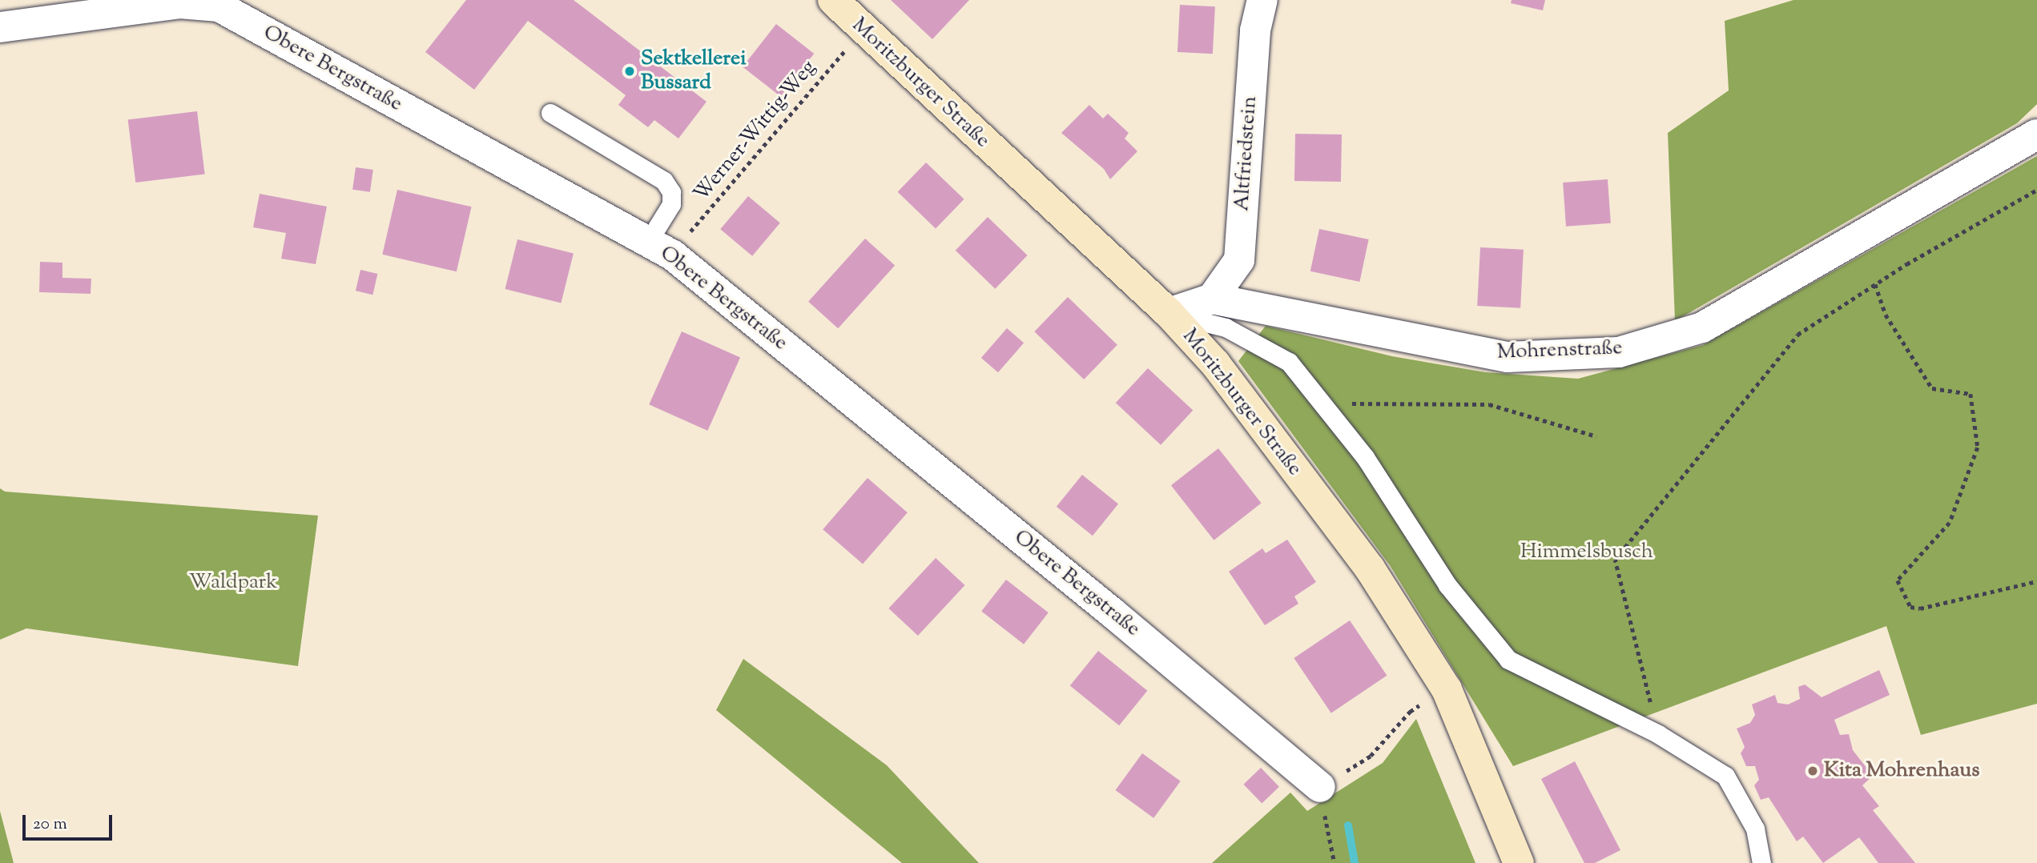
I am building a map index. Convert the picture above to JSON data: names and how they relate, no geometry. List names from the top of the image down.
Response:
{
  "streets": {
    "street": [
      "Obere Bergstraße",
      "Moritzburger Straße",
      "Altfriedstein",
      "Mohrenstraße"
    ],
    "path": ["Werner-Wittig-Weg"]
  },
  "crossings": [
    ["Obere Bergstraße", "Werner-Wittig-Weg"],
    ["Moritzburger Straße", "Werner-Wittig-Weg"],
    ["Moritzburger Straße", "Mohrenstraße"],
    ["Altfriedstein", "Mohrenstraße"]
  ],
  "parks": ["Himmelsbusch", "Waldpark"],
  "places": ["Sektkellerei Bussard", "Kita Mohrenhaus"],
  "scale_bar": "20 m"
}
